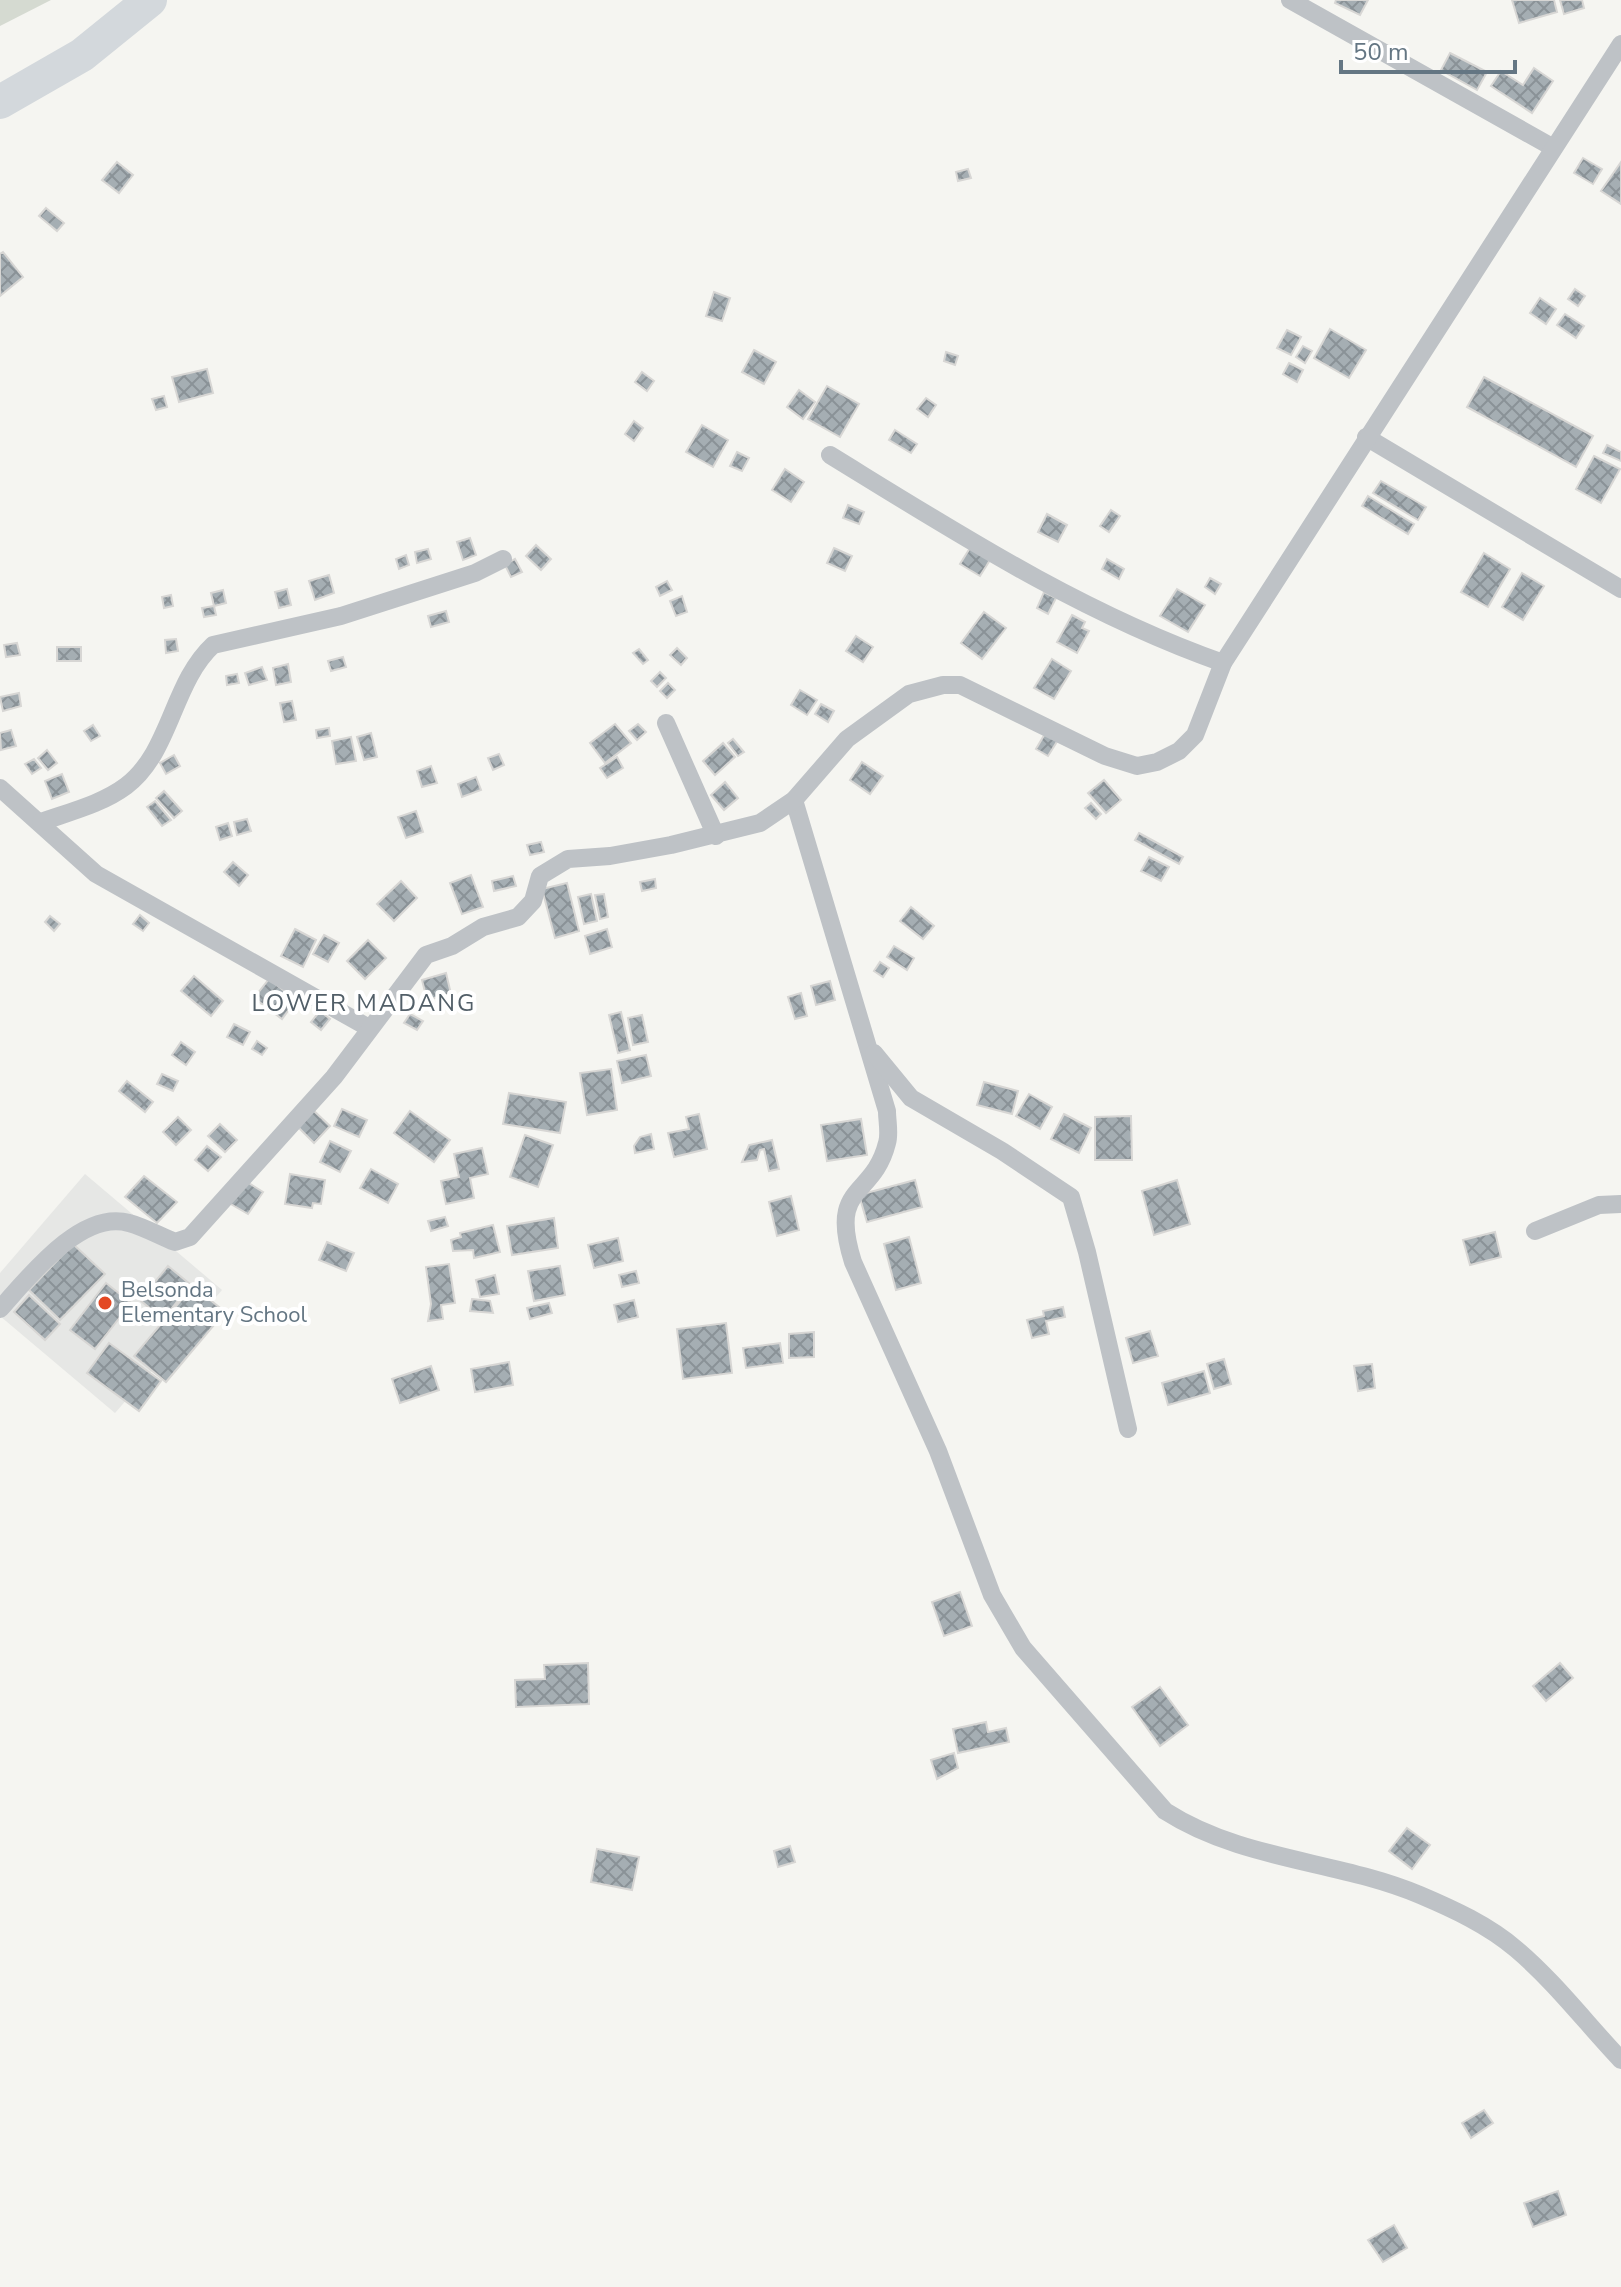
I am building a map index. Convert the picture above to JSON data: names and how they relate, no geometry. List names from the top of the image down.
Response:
{
  "districts": ["LOWER MADANG"],
  "places": ["Belsonda Elementary School"],
  "scale_bar": "50 m"
}
